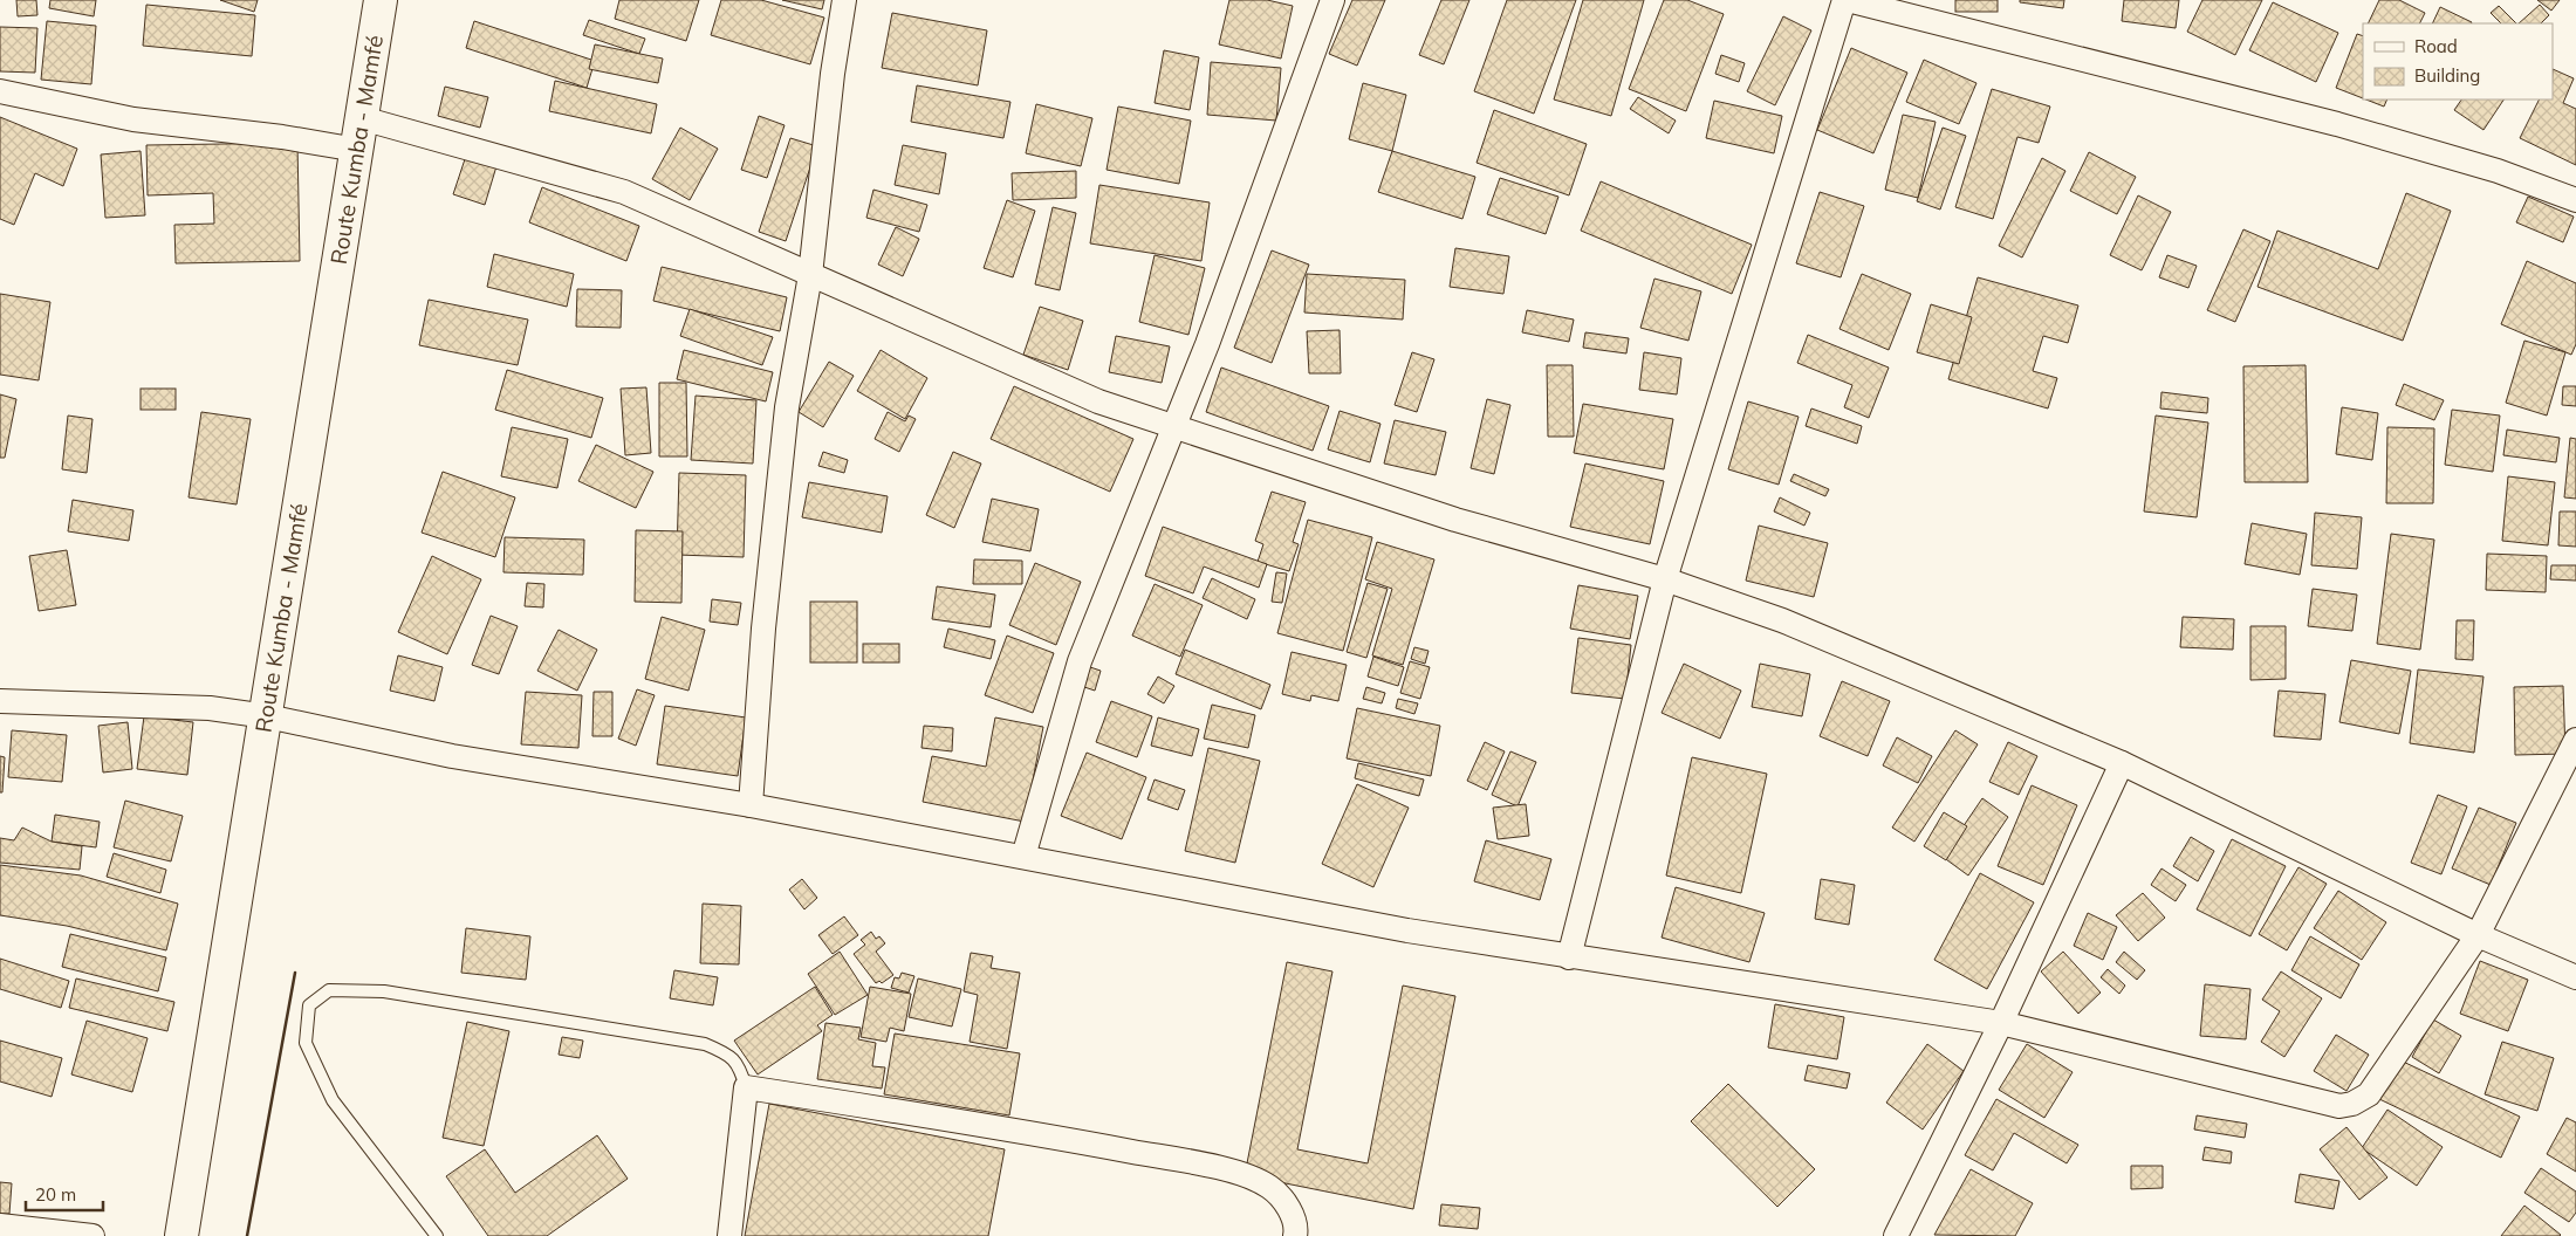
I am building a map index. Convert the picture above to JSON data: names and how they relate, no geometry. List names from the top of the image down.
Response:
{
  "streets": {
    "highway": ["Route Kumba - Mamfé"]
  },
  "legend": ["Road", "Building"],
  "scale_bar": "20 m"
}
